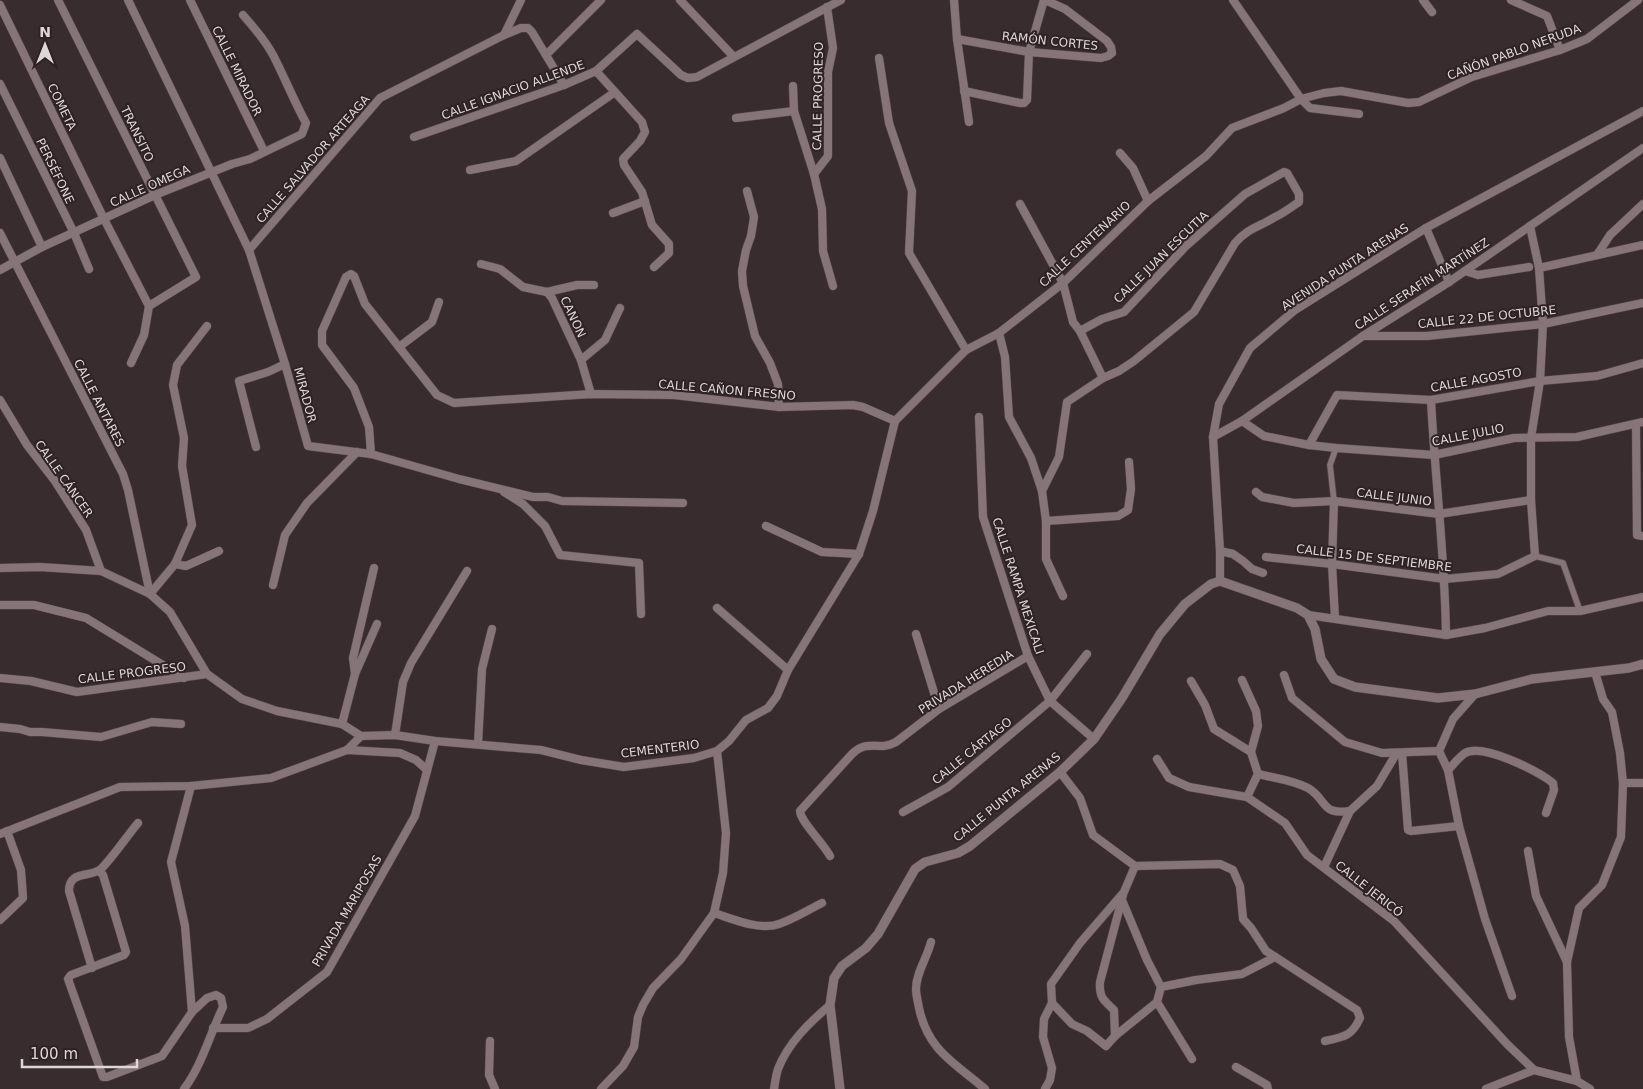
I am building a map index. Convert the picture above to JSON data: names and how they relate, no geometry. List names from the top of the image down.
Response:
{
  "streets": {
    "street": [
      "RAMÓN CORTES",
      "CAÑÓN PABLO NERUDA",
      "CALLE MIRADOR",
      "CALLE IGNACIO ALLENDE",
      "CALLE PROGRESO",
      "COMETA",
      "TRANSITO",
      "CALLE SALVADOR ARTEAGA",
      "PERSÉFONE",
      "CALLE OMEGA",
      "CALLE CENTENARIO",
      "CALLE JUAN ESCUTIA",
      "AVENIDA PUNTA ARENAS",
      "CALLE SERAFÍN MARTÍNEZ",
      "CANON",
      "CALLE 22 DE OCTUBRE",
      "CALLE AGOSTO",
      "CALLE CAÑON FRESNO",
      "MIRADOR",
      "CALLE ANTARES",
      "CALLE JULIO",
      "CALLE CÁNCER",
      "CALLE JUNIO",
      "CALLE 15 DE SEPTIEMBRE",
      "CALLE RAMPA MEXICALI",
      "PRIVADA HEREDIA",
      "CEMENTERIO",
      "CALLE CÁRTAGO",
      "CALLE PUNTA ARENAS",
      "CALLE JERICÓ",
      "PRIVADA MARIPOSAS"
    ]
  },
  "crossings": [
    ["CAÑÓN PABLO NERUDA", "CALLE CENTENARIO"],
    ["CALLE MIRADOR", "CALLE OMEGA"],
    ["CALLE IGNACIO ALLENDE", "CALLE SALVADOR ARTEAGA"],
    ["COMETA", "TRANSITO"],
    ["COMETA", "CALLE OMEGA"],
    ["TRANSITO", "CALLE OMEGA"],
    ["CALLE SALVADOR ARTEAGA", "MIRADOR"],
    ["PERSÉFONE", "CALLE OMEGA"],
    ["CALLE OMEGA", "MIRADOR"],
    ["CALLE OMEGA", "CALLE ANTARES"],
    ["CALLE CENTENARIO", "CALLE CAÑON FRESNO"],
    ["CALLE CENTENARIO", "CEMENTERIO"],
    ["AVENIDA PUNTA ARENAS", "CALLE SERAFÍN MARTÍNEZ"],
    ["AVENIDA PUNTA ARENAS", "CALLE PUNTA ARENAS"],
    ["CALLE SERAFÍN MARTÍNEZ", "CALLE 22 DE OCTUBRE"],
    ["CALLE SERAFÍN MARTÍNEZ", "CALLE JULIO"],
    ["CANON", "CALLE CAÑON FRESNO"],
    ["CALLE AGOSTO", "CALLE JULIO"],
    ["CALLE CAÑON FRESNO", "MIRADOR"],
    ["CALLE CAÑON FRESNO", "CEMENTERIO"],
    ["CALLE RAMPA MEXICALI", "PRIVADA HEREDIA"],
    ["CALLE RAMPA MEXICALI", "CALLE CÁRTAGO"],
    ["CALLE RAMPA MEXICALI", "CALLE PUNTA ARENAS"],
    ["CEMENTERIO", "PRIVADA MARIPOSAS"]
  ],
  "scale_bar": "100 m",
  "north": "top"
}
